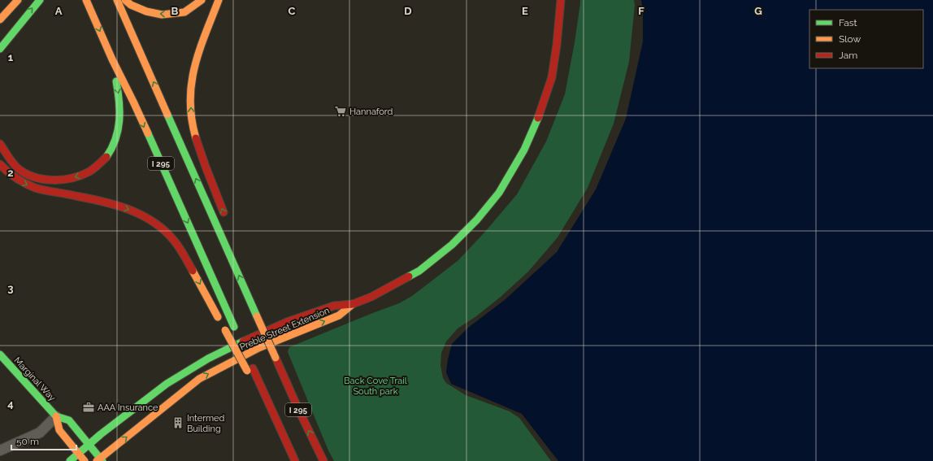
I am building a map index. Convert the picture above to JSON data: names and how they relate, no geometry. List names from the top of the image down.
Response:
{
  "streets": {
    "main road": ["I 295", "Preble Street Extension", "Marginal Way"]
  },
  "crossings": [
    ["Preble Street Extension", "Marginal Way"]
  ],
  "parks": ["Back Cove Trail South park"],
  "places": {
    "supermarket": ["Hannaford"],
    "office": ["AAA Insurance"],
    "building": ["Intermed Building"]
  },
  "legend": ["Fast", "Slow", "Jam"],
  "scale_bar": "50 m",
  "grid": {
    "columns": [
      "A",
      "B",
      "C",
      "D",
      "E",
      "F",
      "G"
    ],
    "rows": [
      "1",
      "2",
      "3",
      "4"
    ]
  }
}
